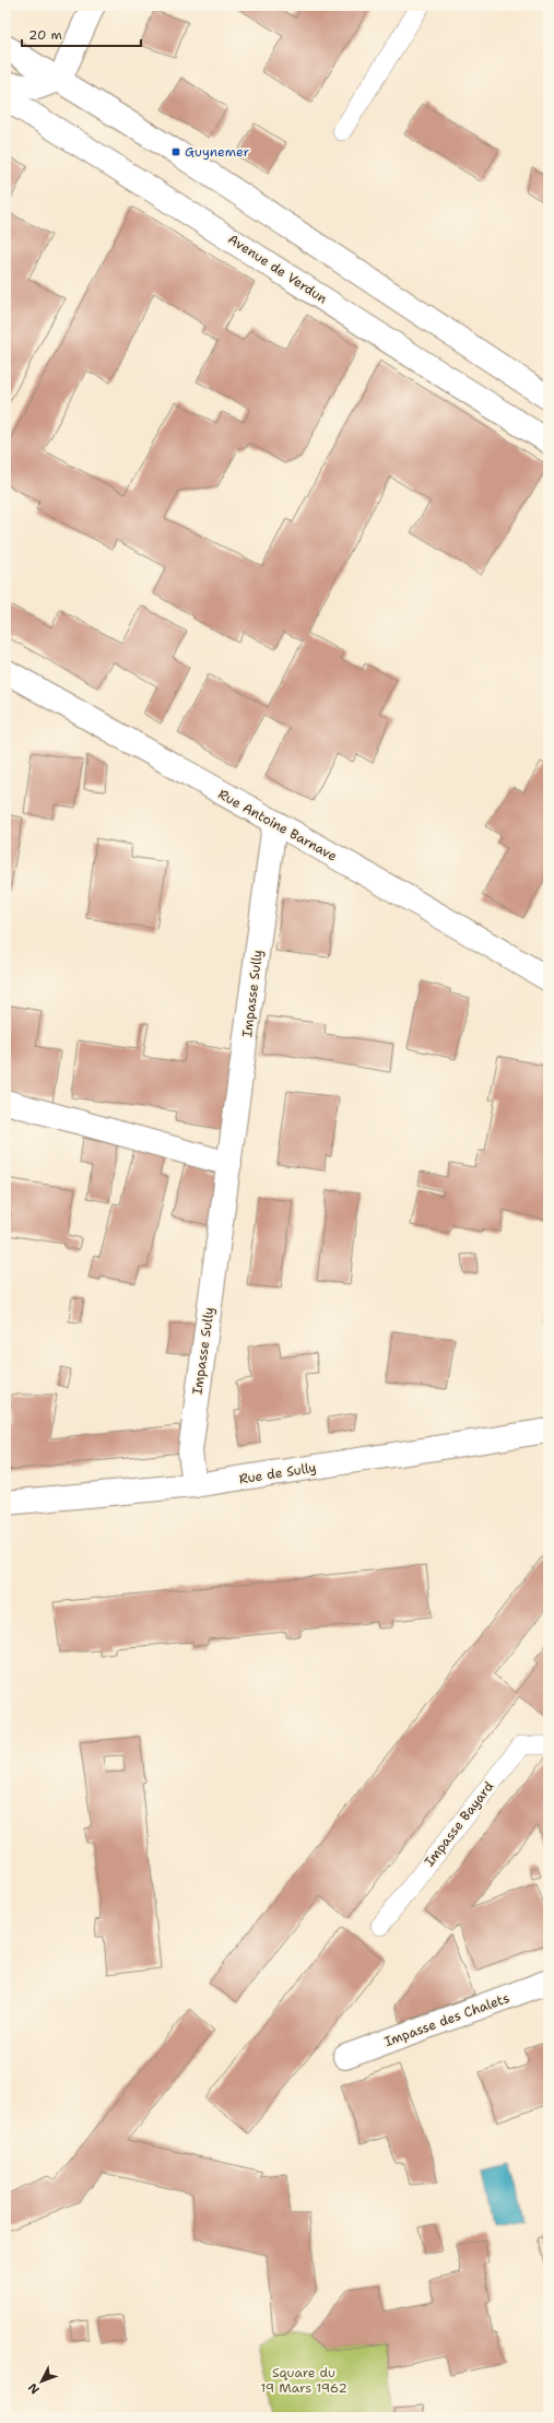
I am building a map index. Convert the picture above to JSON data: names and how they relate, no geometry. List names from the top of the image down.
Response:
{
  "streets": {
    "street": [
      "Avenue de Verdun",
      "Rue Antoine Barnave",
      "Impasse Sully",
      "Rue de Sully",
      "Impasse des Chalets"
    ],
    "lane": ["Impasse Bayard"]
  },
  "crossings": [
    ["Rue Antoine Barnave", "Impasse Sully"],
    ["Impasse Sully", "Rue de Sully"]
  ],
  "parks": ["Square du 19 Mars 1962"],
  "places": {
    "transit": ["Guynemer"]
  },
  "scale_bar": "20 m",
  "north": "bottom left"
}
